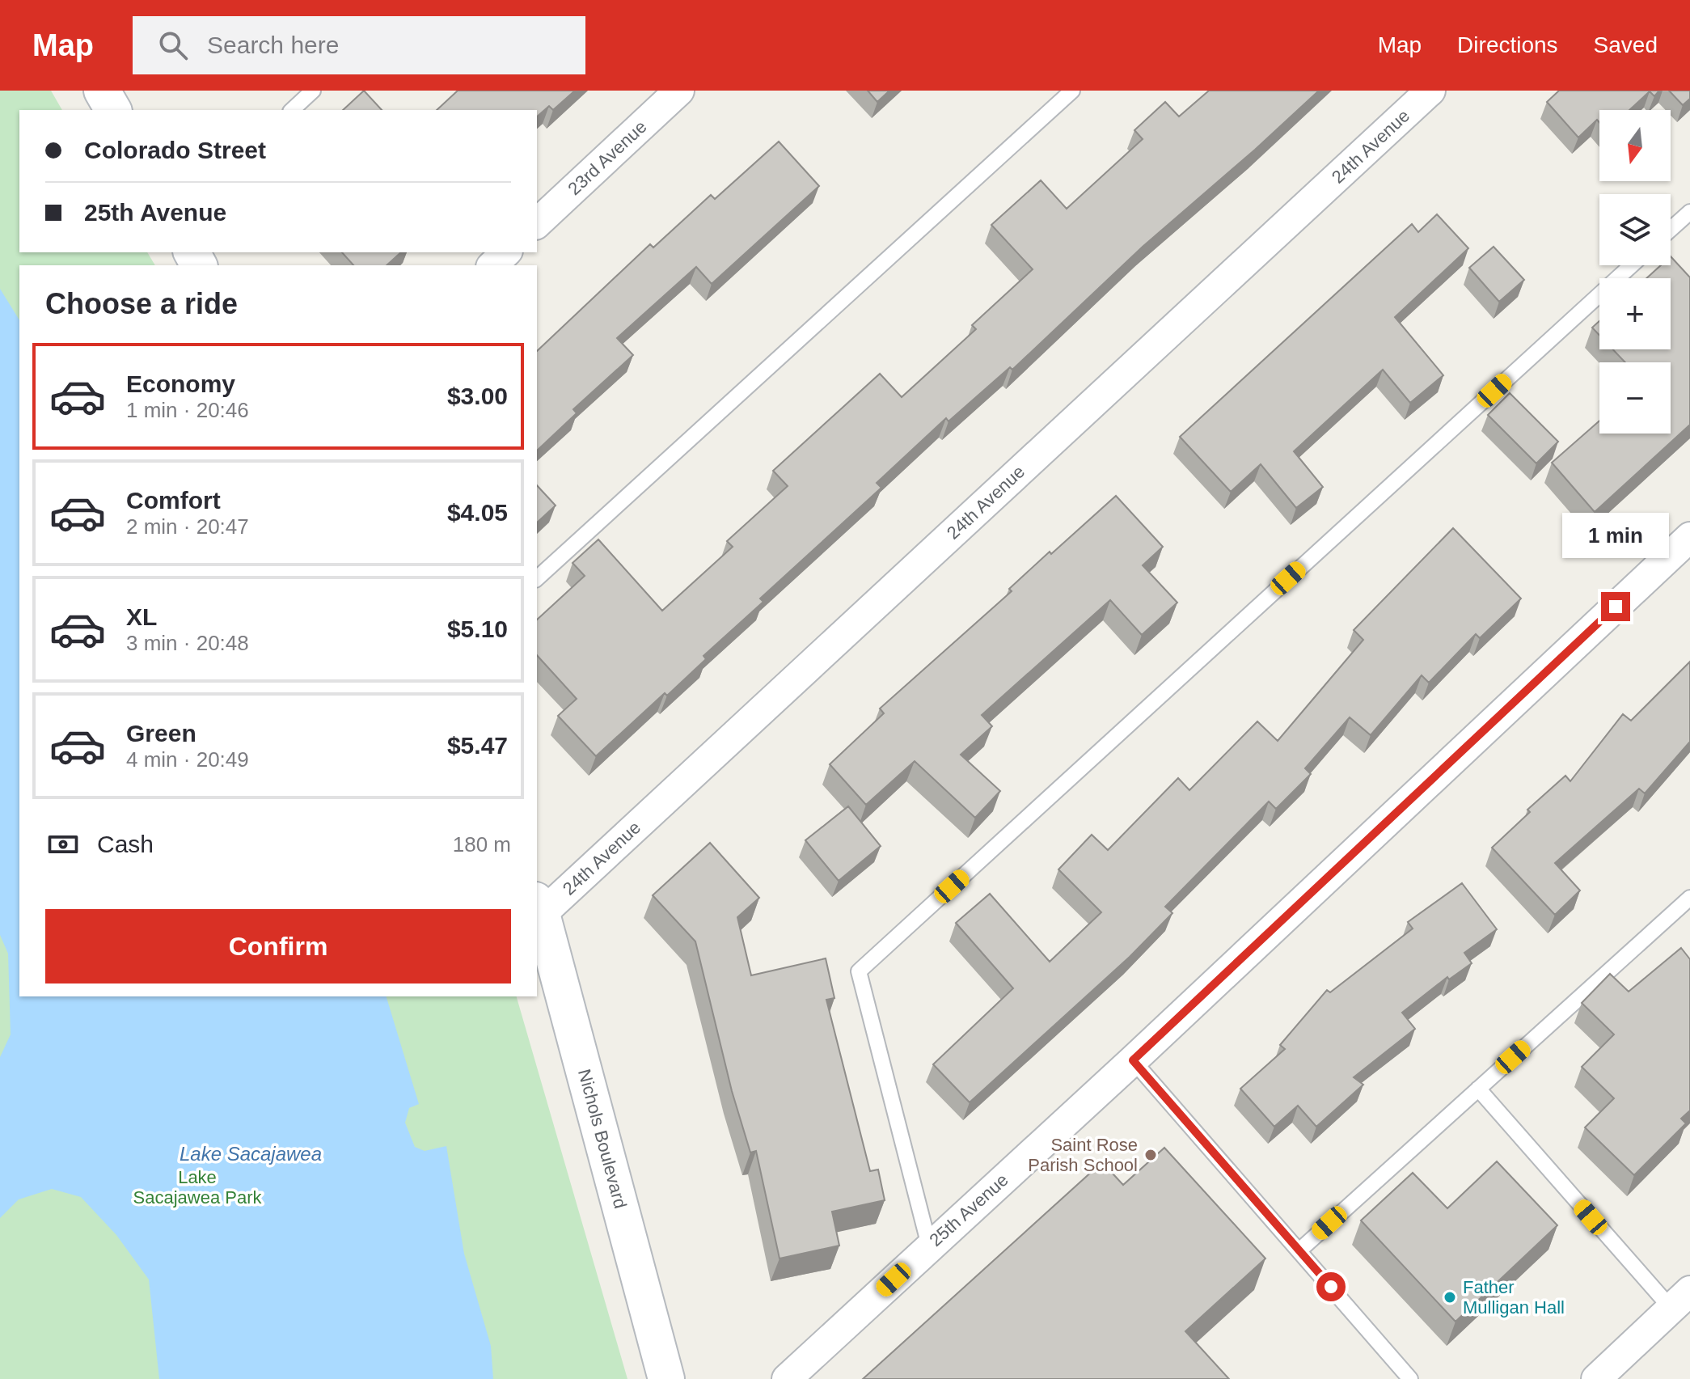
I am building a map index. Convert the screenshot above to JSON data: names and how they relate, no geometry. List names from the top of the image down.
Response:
{
  "streets": {
    "main road": ["Nichols Boulevard"],
    "street": ["24th Avenue", "23rd Avenue", "25th Avenue"]
  },
  "crossings": [
    ["24th Avenue", "Nichols Boulevard"]
  ],
  "water": ["Lake Sacajawea"],
  "parks": ["Lake Sacajawea Park"],
  "places": ["Saint Rose Parish School", "Father Mulligan Hall"],
  "north": "bottom",
  "page": {
    "header": "Map",
    "search": "Search here",
    "nav": ["Map", "Directions", "Saved"],
    "map_buttons": ["+", "−"],
    "banner": ["Colorado Street", "25th Avenue"],
    "heading": "Choose a ride",
    "list": [
      {
        "name": "Economy",
        "note": "1 min · 20:46",
        "value": "$3.00"
      },
      {
        "name": "Comfort",
        "note": "2 min · 20:47",
        "value": "$4.05"
      },
      {
        "name": "XL",
        "note": "3 min · 20:48",
        "value": "$5.10"
      },
      {
        "name": "Green",
        "note": "4 min · 20:49",
        "value": "$5.47"
      }
    ],
    "bubble": "1 min",
    "pay": ["Cash", "180 m"],
    "buttons": "Confirm"
  }
}
